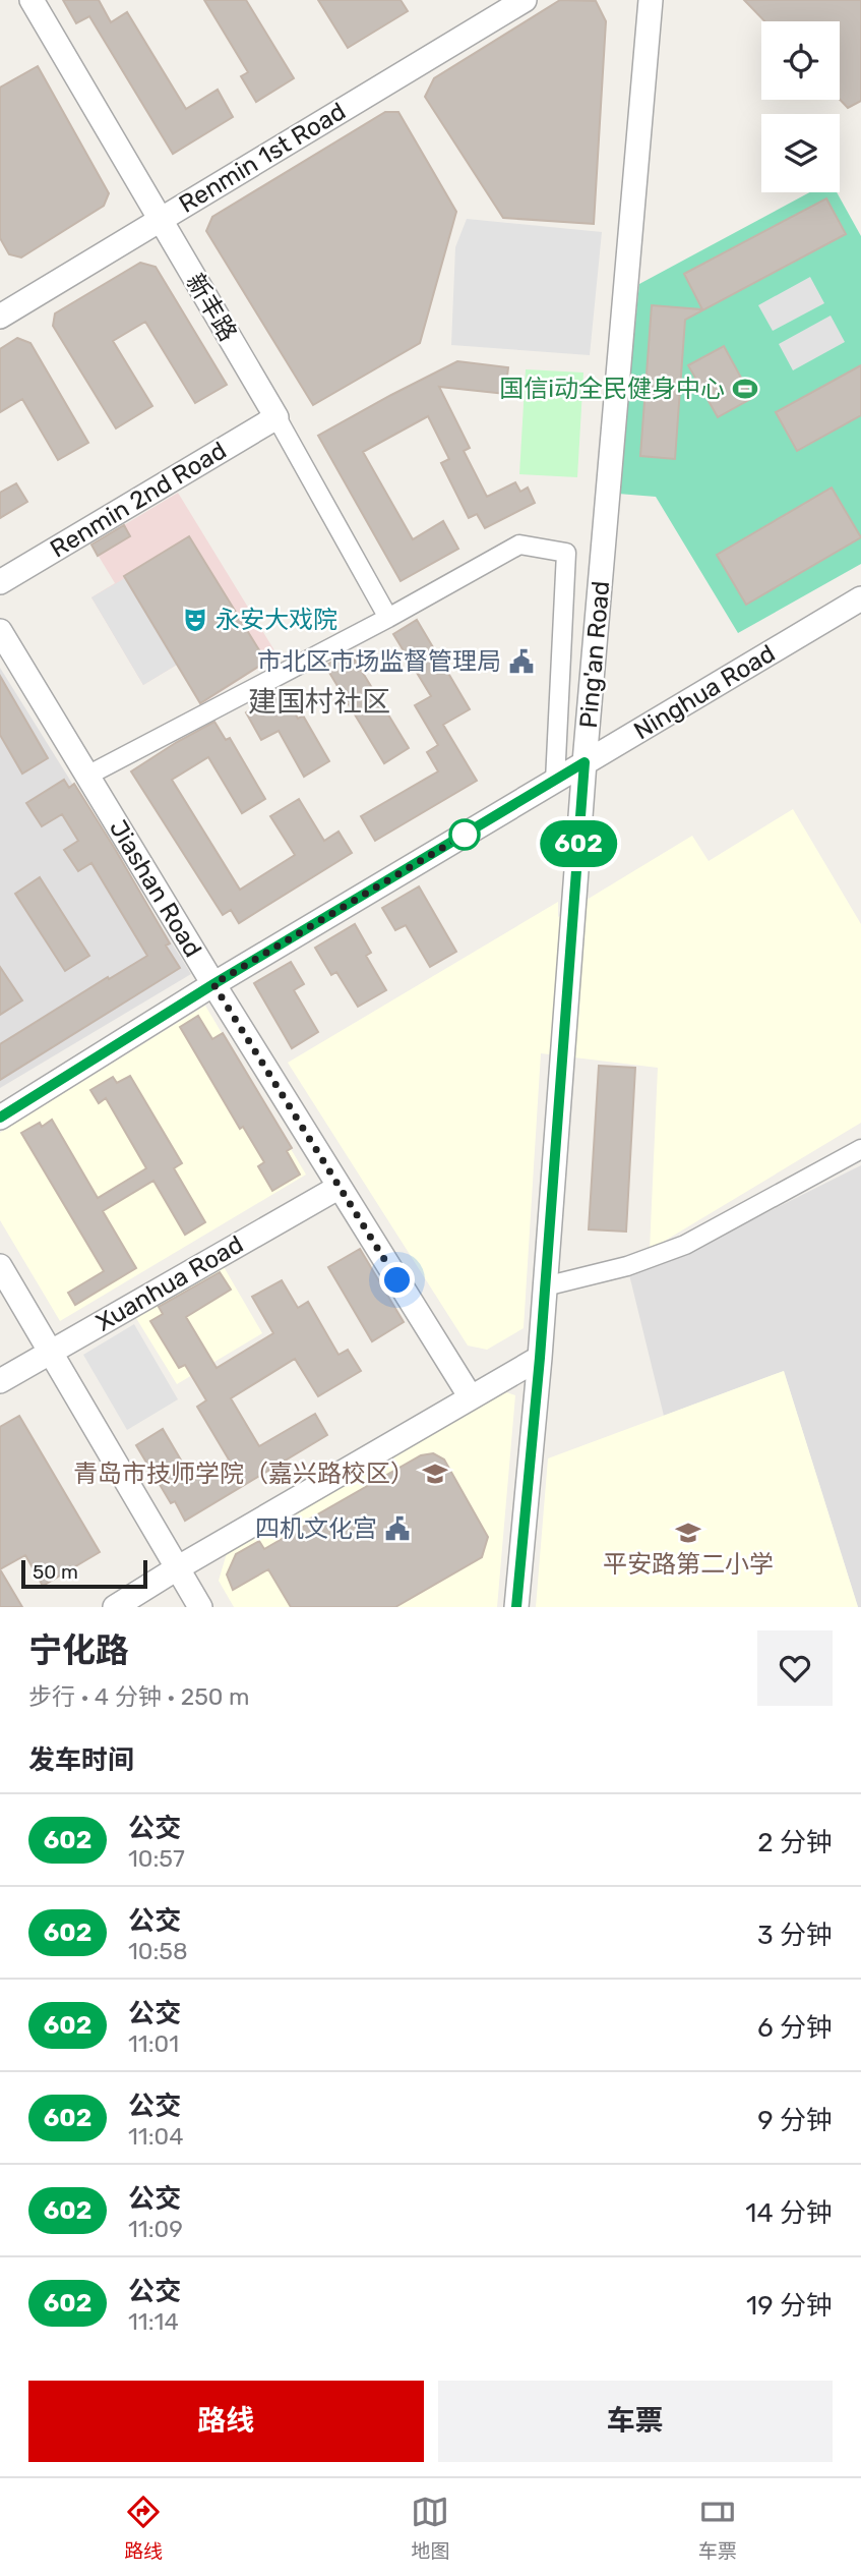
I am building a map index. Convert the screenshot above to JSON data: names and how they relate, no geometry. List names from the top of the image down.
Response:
{
  "streets": {
    "street": [
      "Renmin 1st Road",
      "新丰路",
      "Renmin 2nd Road",
      "Ping'an Road",
      "Ninghua Road",
      "Jiashan Road",
      "Xuanhua Road"
    ]
  },
  "crossings": [
    ["Renmin 1st Road", "新丰路"],
    ["新丰路", "Renmin 2nd Road"],
    ["Ping'an Road", "Ninghua Road"],
    ["Ninghua Road", "Jiashan Road"],
    ["Jiashan Road", "Xuanhua Road"]
  ],
  "districts": ["建国村社区"],
  "places": {
    "sports": ["国信i动全民健身中心"],
    "theatre": ["永安大戏院"],
    "public building": ["市北区市场监督管理局", "四机文化宫"],
    "school or university": ["青岛市技师学院（嘉兴路校区）", "平安路第二小学"]
  },
  "lines": ["bus line 602"],
  "scale_bar": "50 m",
  "page": {
    "on_map": "602",
    "scale": "50 m",
    "heading": [
      ["宁化路", "步行 · 4 分钟 · 250 m"],
      "发车时间"
    ],
    "list": [
      {
        "mark": "602",
        "name": "公交",
        "note": "10:57",
        "value": "2 分钟"
      },
      {
        "mark": "602",
        "name": "公交",
        "note": "10:58",
        "value": "3 分钟"
      },
      {
        "mark": "602",
        "name": "公交",
        "note": "11:01",
        "value": "6 分钟"
      },
      {
        "mark": "602",
        "name": "公交",
        "note": "11:04",
        "value": "9 分钟"
      },
      {
        "mark": "602",
        "name": "公交",
        "note": "11:09",
        "value": "14 分钟"
      },
      {
        "mark": "602",
        "name": "公交",
        "note": "11:14",
        "value": "19 分钟"
      }
    ],
    "buttons": ["路线", "车票"],
    "tabs": ["路线", "地图", "车票"]
  }
}
